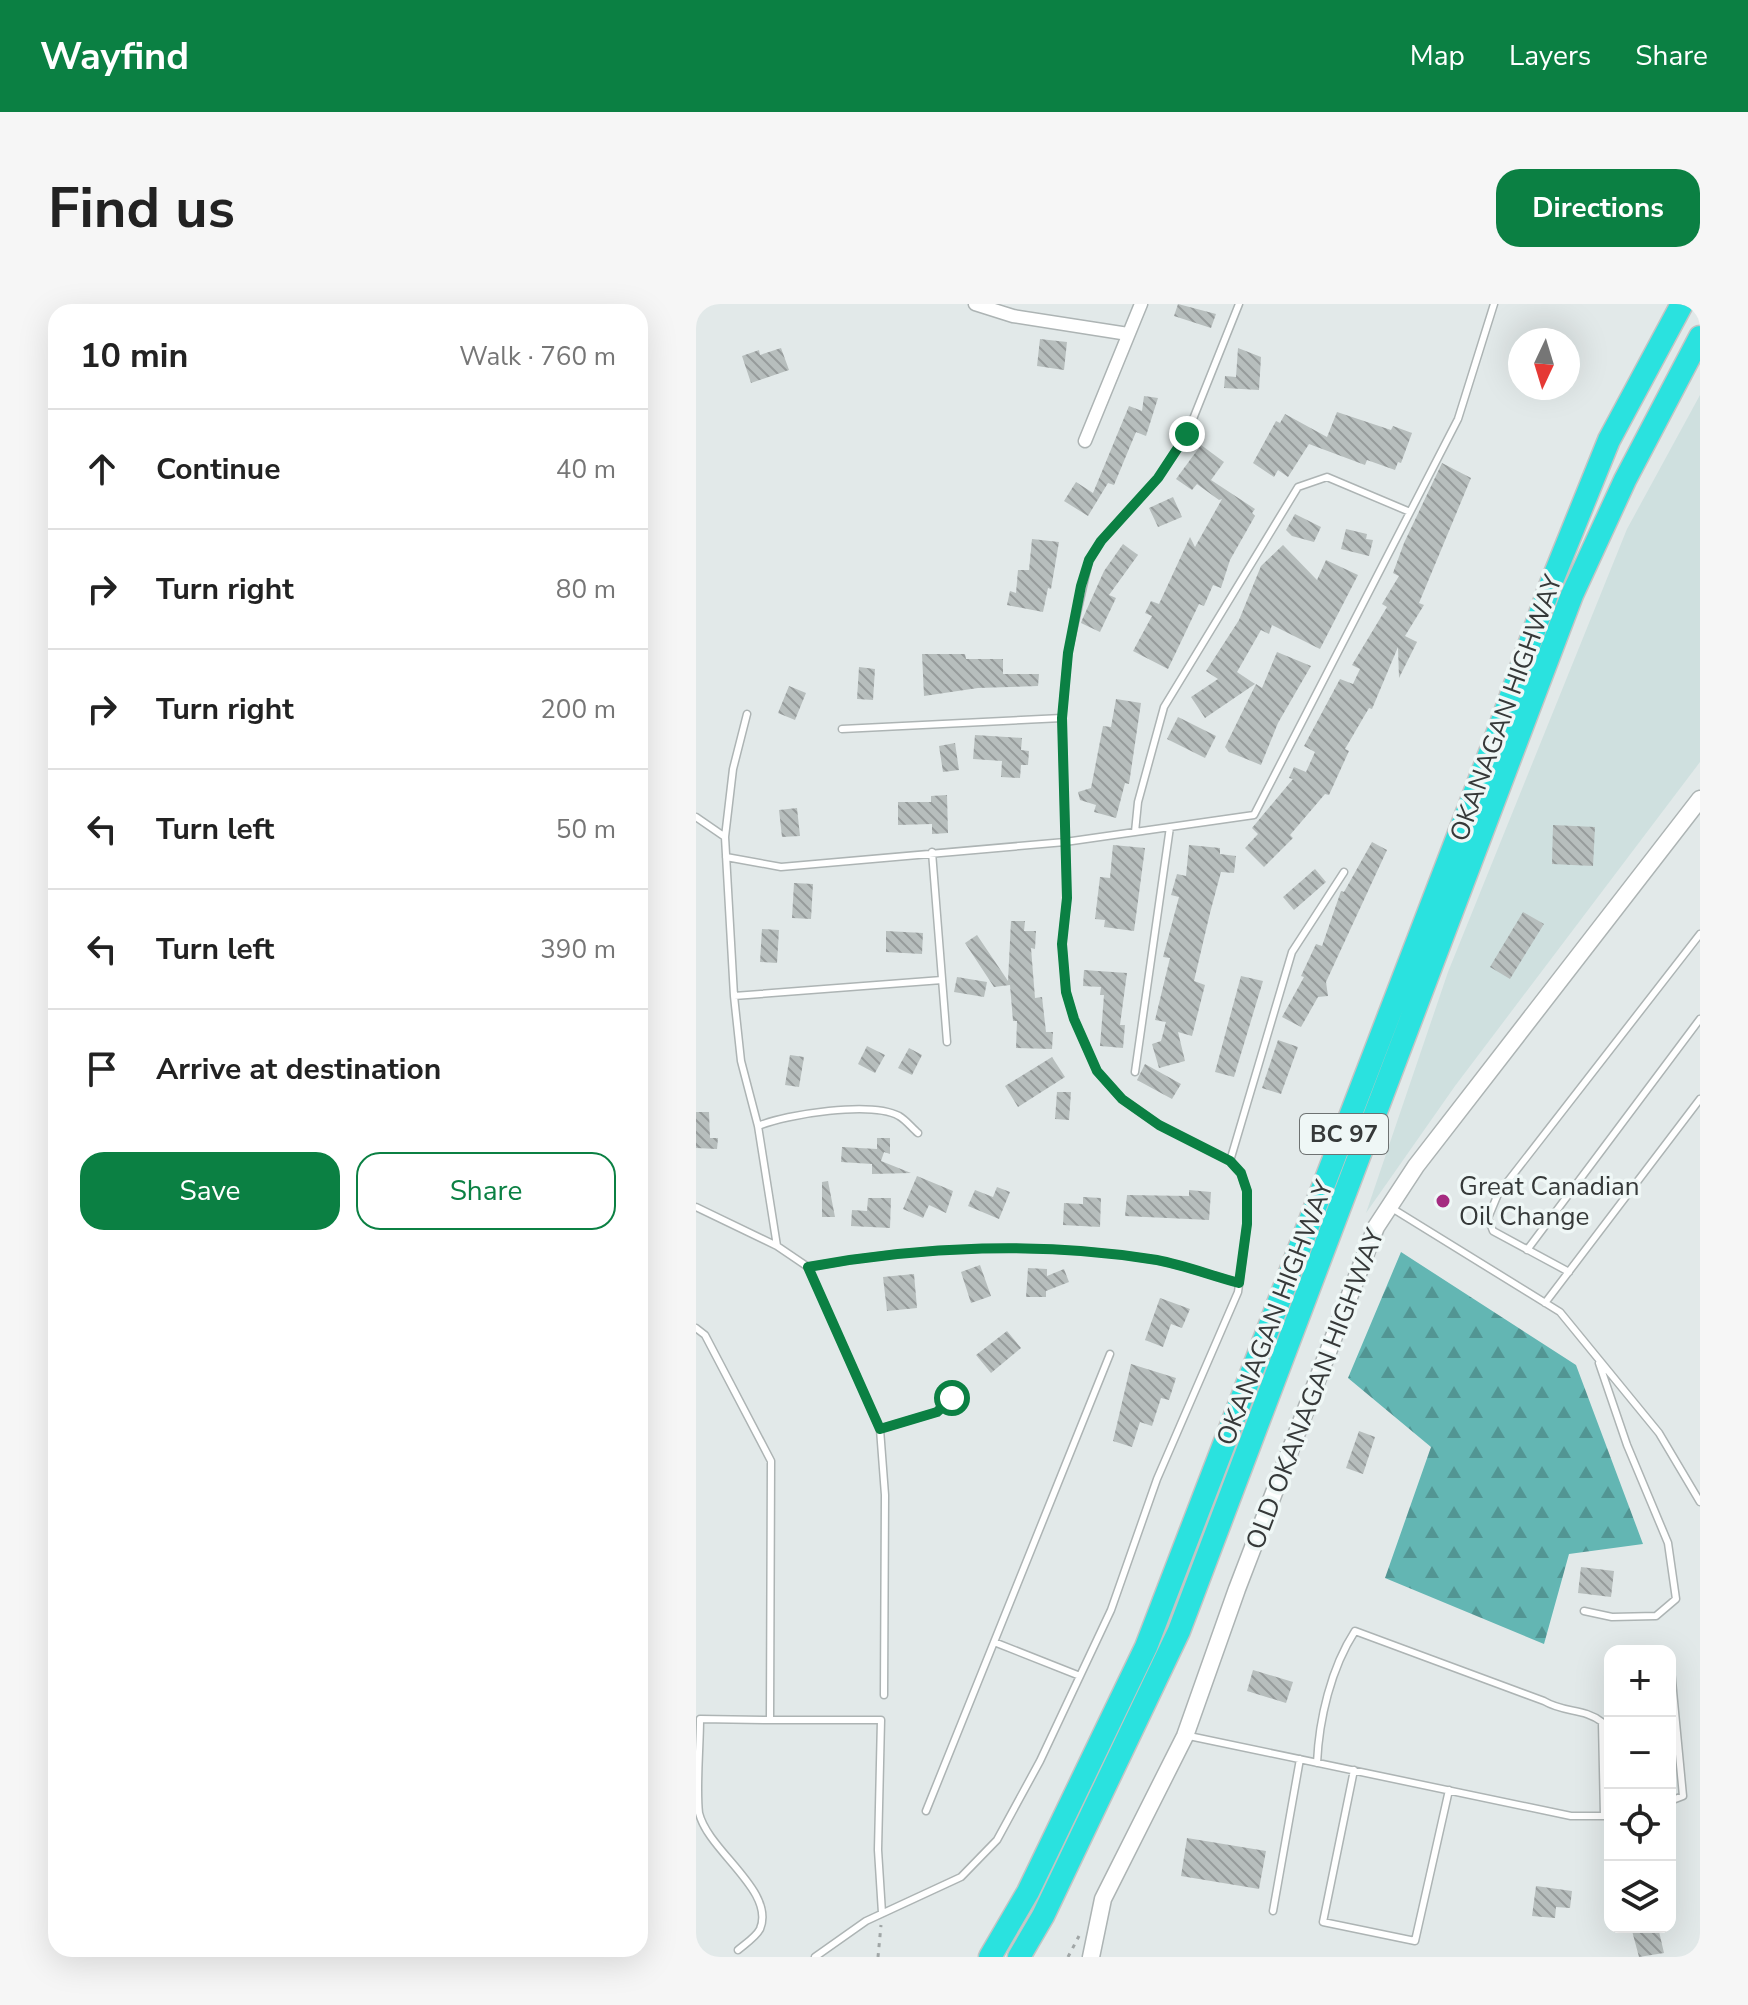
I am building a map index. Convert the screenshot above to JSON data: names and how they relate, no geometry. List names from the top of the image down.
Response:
{
  "streets": {
    "highway": ["OKANAGAN HIGHWAY", "BC 97"],
    "street": ["OLD OKANAGAN HIGHWAY"]
  },
  "places": ["Great Canadian Oil Change"],
  "north": "bottom",
  "page": {
    "header": "Wayfind",
    "nav": ["Map", "Layers", "Share"],
    "buttons": [
      "Directions",
      ["Save", "Share"]
    ],
    "title": "Find us",
    "heading": ["10 min", "Walk · 760 m"],
    "list": [
      ["Continue", "40 m"],
      ["Turn right", "80 m"],
      ["Turn right", "200 m"],
      ["Turn left", "50 m"],
      ["Turn left", "390 m"],
      "Arrive at destination"
    ],
    "map_buttons": ["+", "−"]
  }
}
